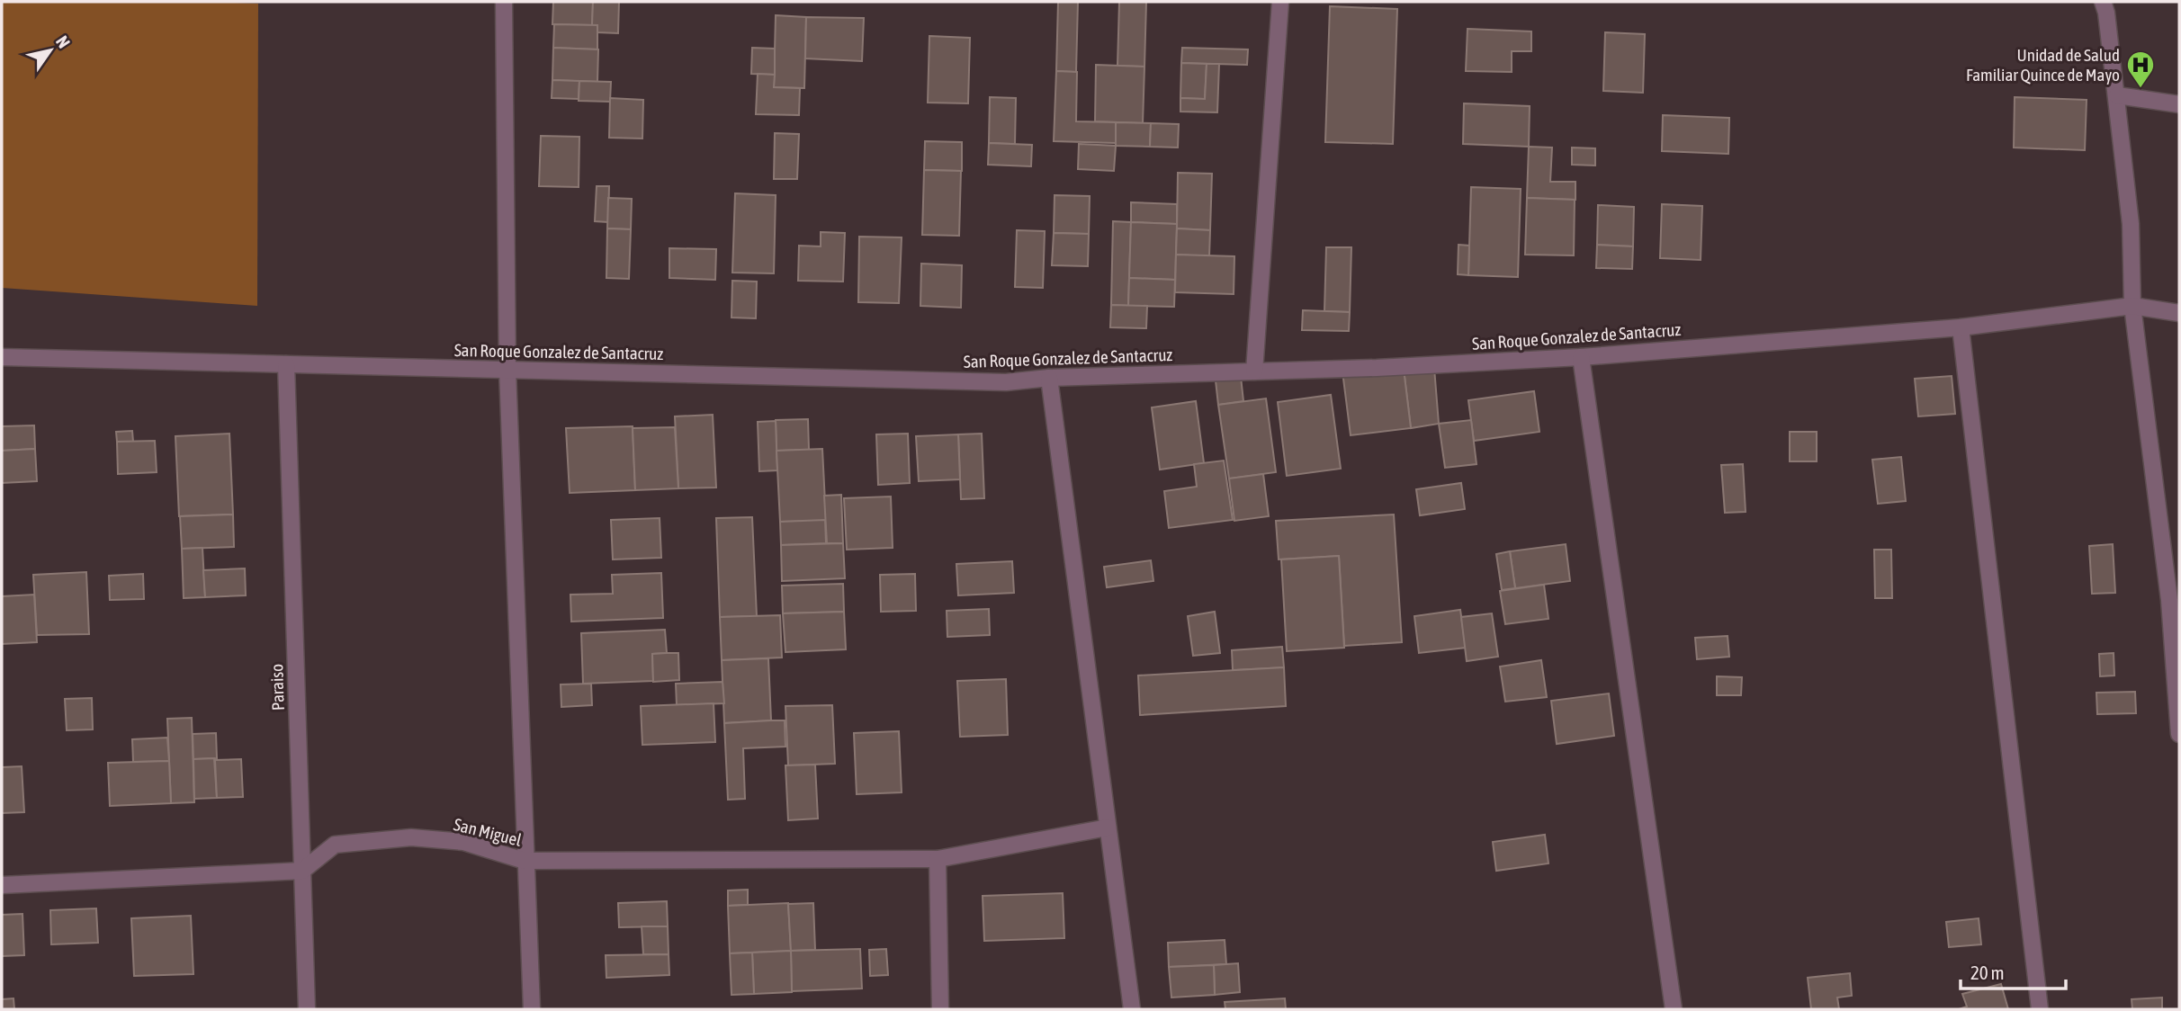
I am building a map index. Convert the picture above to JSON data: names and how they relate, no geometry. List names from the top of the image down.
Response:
{
  "streets": {
    "street": ["San Roque Gonzalez de Santacruz", "Paraiso", "San Miguel"]
  },
  "crossings": [
    ["San Roque Gonzalez de Santacruz", "Paraiso"],
    ["Paraiso", "San Miguel"]
  ],
  "places": {
    "hospital": ["Unidad de Salud Familiar Quince de Mayo"]
  },
  "scale_bar": "20 m",
  "north": "top right"
}
